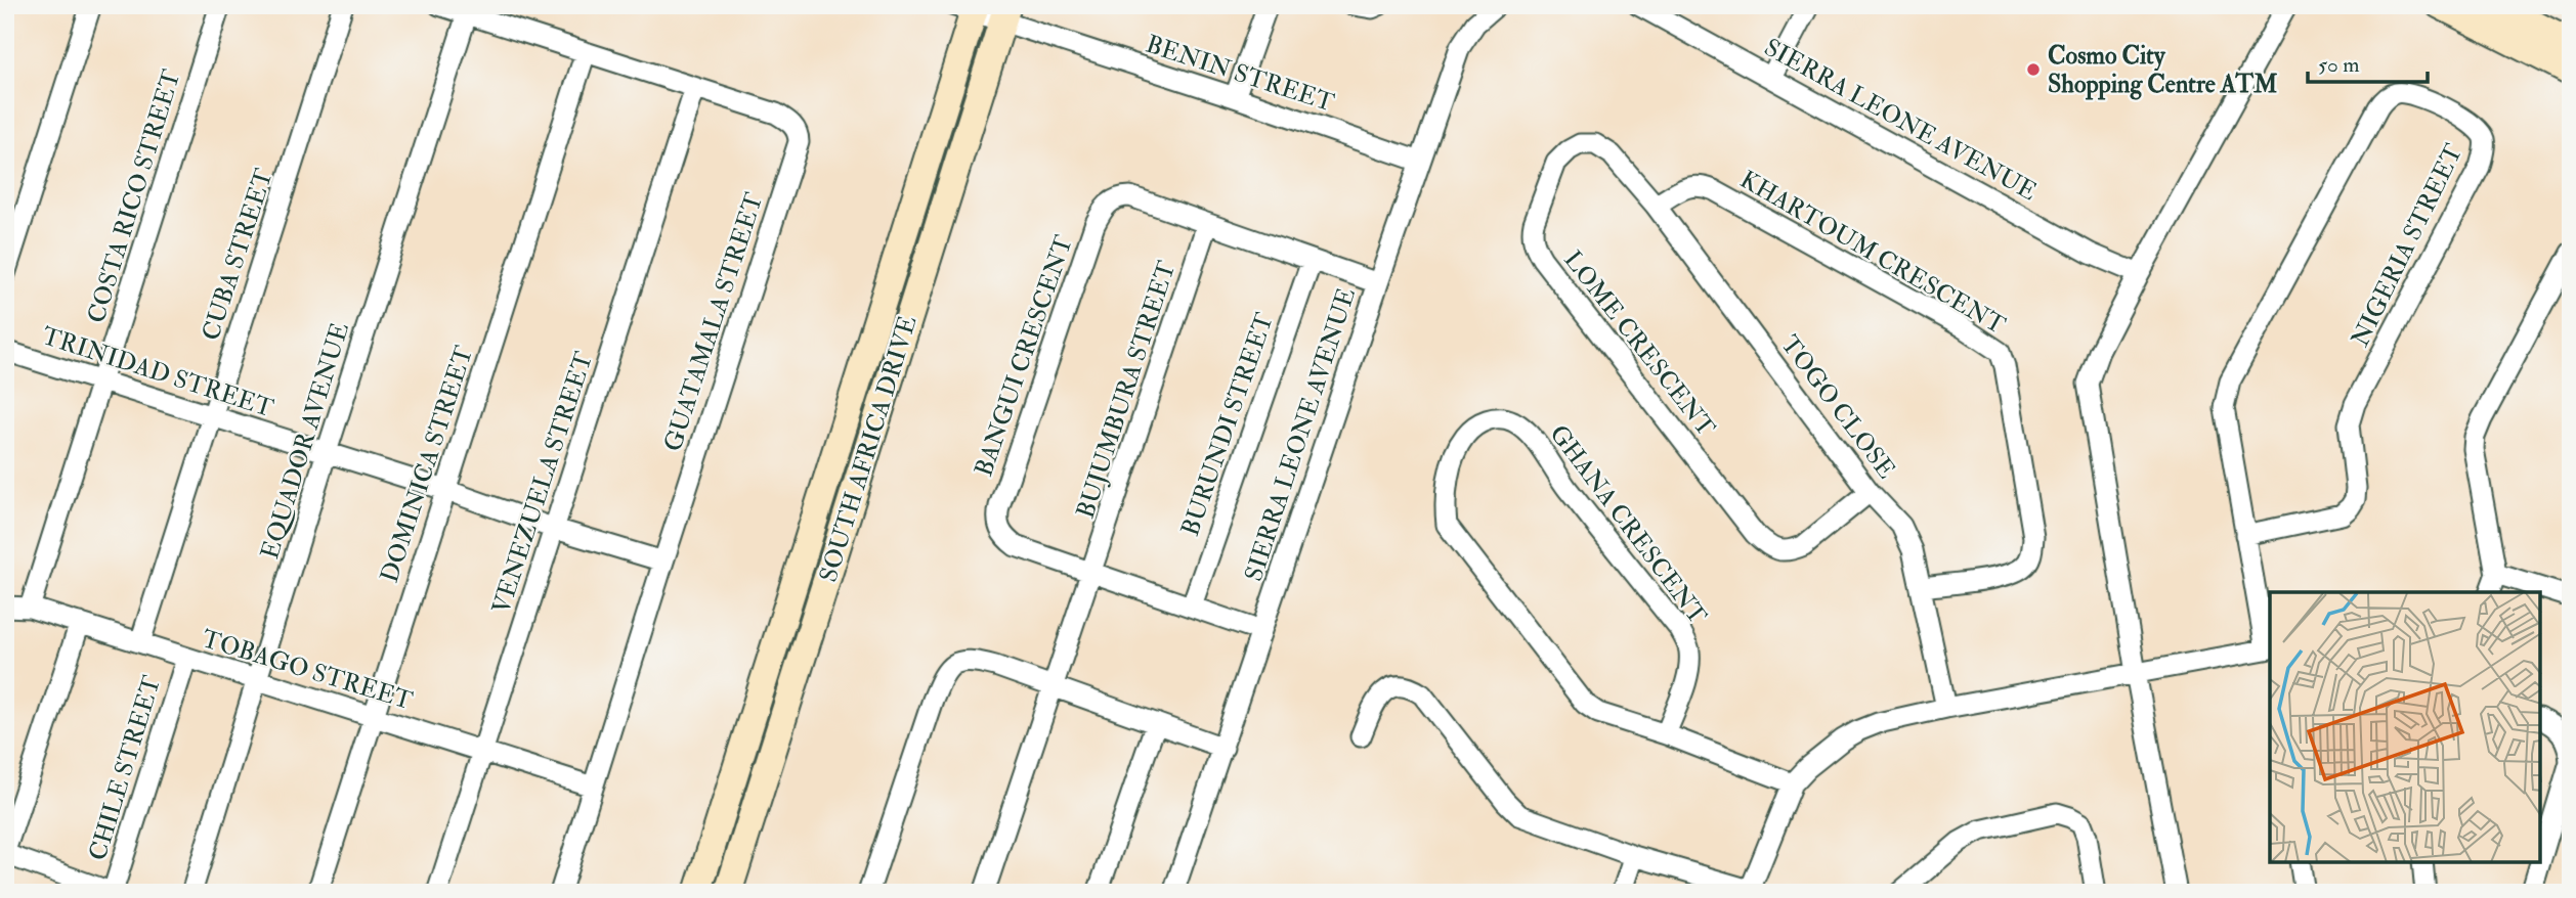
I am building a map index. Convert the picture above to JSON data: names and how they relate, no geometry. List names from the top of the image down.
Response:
{
  "streets": {
    "street": [
      "BENIN STREET",
      "SIERRA LEONE AVENUE",
      "COSTA RICO STREET",
      "NIGERIA STREET",
      "KHARTOUM CRESCENT",
      "CUBA STREET",
      "GUATAMALA STREET",
      "LOME CRESCENT",
      "BANGUI CRESCENT",
      "TRINIDAD STREET",
      "BUJUMBURA STREET",
      "TOGO CLOSE",
      "BURUNDI STREET",
      "EQUADOR AVENUE",
      "SOUTH AFRICA DRIVE",
      "DOMINICA STREET",
      "VENEZUELA STREET",
      "GHANA CRESCENT",
      "TOBAGO STREET",
      "CHILE STREET"
    ]
  },
  "crossings": [
    ["BENIN STREET", "SIERRA LEONE AVENUE"],
    ["BENIN STREET", "SOUTH AFRICA DRIVE"],
    ["SIERRA LEONE AVENUE", "BANGUI CRESCENT"],
    ["COSTA RICO STREET", "TRINIDAD STREET"],
    ["COSTA RICO STREET", "TOBAGO STREET"],
    ["KHARTOUM CRESCENT", "LOME CRESCENT"],
    ["KHARTOUM CRESCENT", "TOGO CLOSE"],
    ["CUBA STREET", "TRINIDAD STREET"],
    ["CUBA STREET", "TOBAGO STREET"],
    ["GUATAMALA STREET", "TRINIDAD STREET"],
    ["GUATAMALA STREET", "EQUADOR AVENUE"],
    ["GUATAMALA STREET", "DOMINICA STREET"],
    ["GUATAMALA STREET", "VENEZUELA STREET"],
    ["GUATAMALA STREET", "TOBAGO STREET"],
    ["LOME CRESCENT", "TOGO CLOSE"],
    ["BANGUI CRESCENT", "BUJUMBURA STREET"],
    ["BANGUI CRESCENT", "BURUNDI STREET"],
    ["TRINIDAD STREET", "EQUADOR AVENUE"],
    ["TRINIDAD STREET", "DOMINICA STREET"],
    ["TRINIDAD STREET", "VENEZUELA STREET"],
    ["EQUADOR AVENUE", "TOBAGO STREET"],
    ["DOMINICA STREET", "TOBAGO STREET"],
    ["VENEZUELA STREET", "TOBAGO STREET"],
    ["TOBAGO STREET", "CHILE STREET"]
  ],
  "places": ["Cosmo City Shopping Centre ATM"],
  "scale_bar": "50 m"
}
